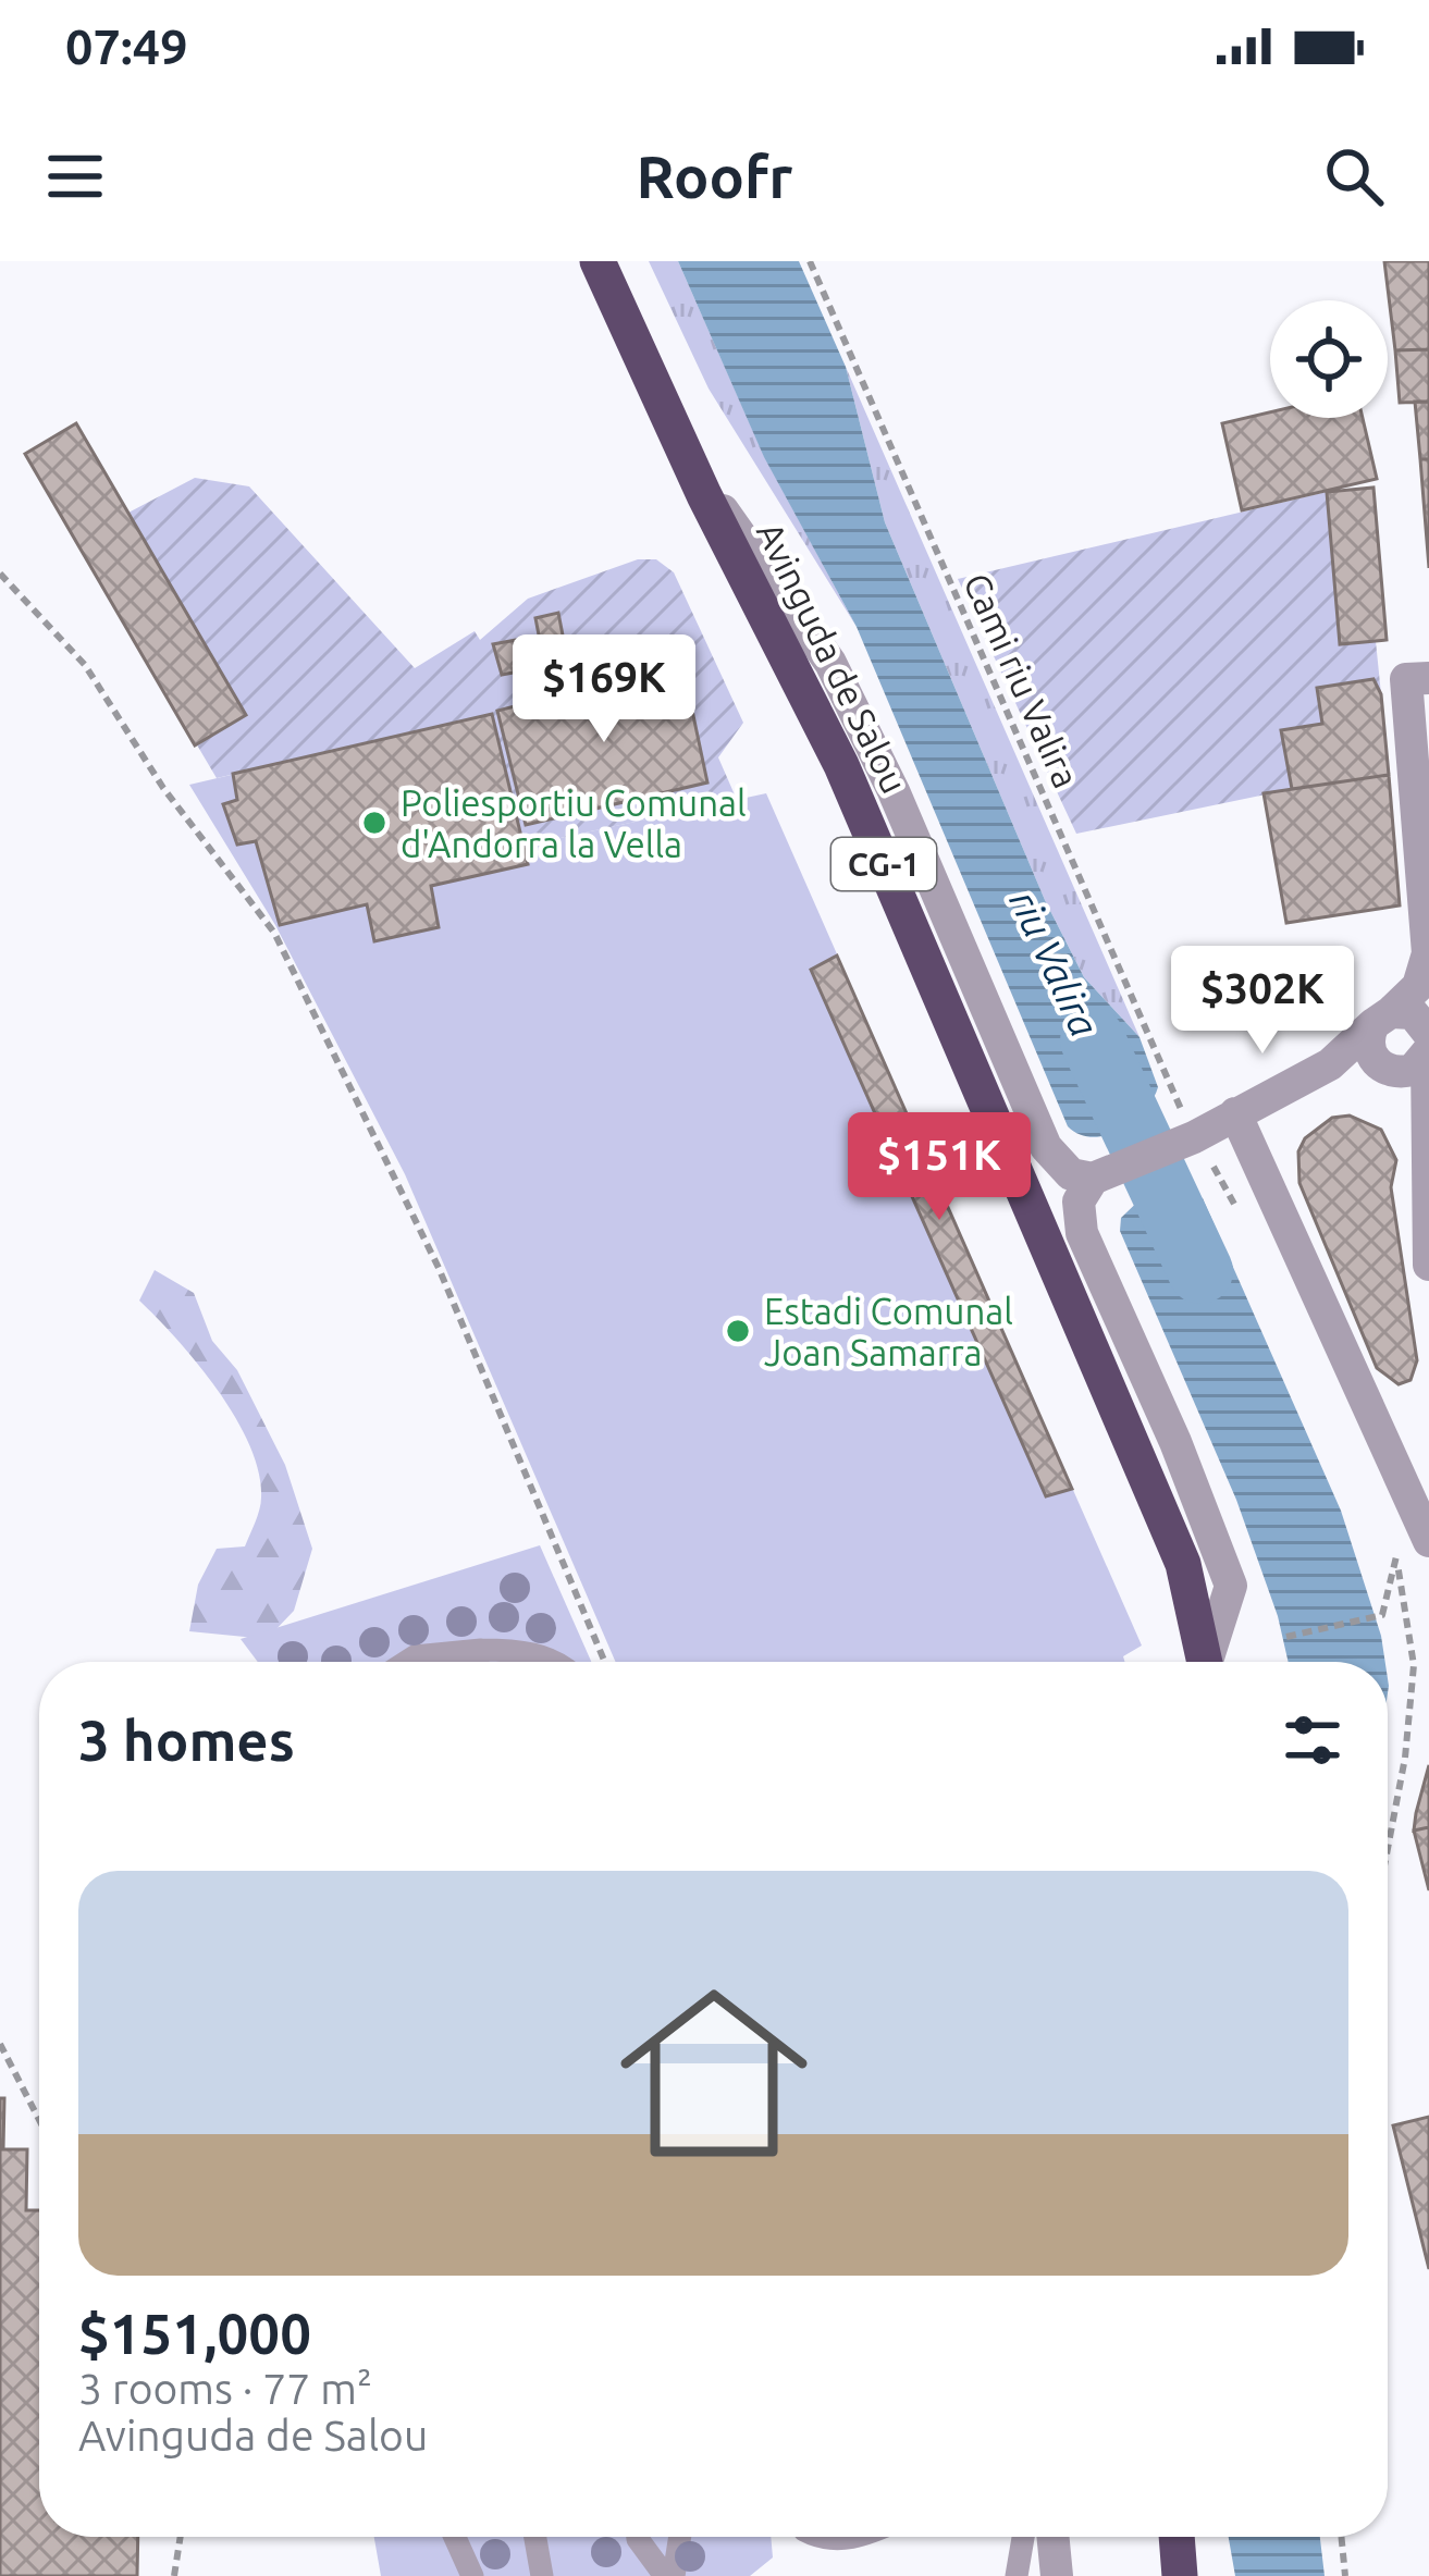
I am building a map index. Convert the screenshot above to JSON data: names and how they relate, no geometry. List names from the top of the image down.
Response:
{
  "streets": {
    "highway": ["Avinguda de Salou", "CG-1"],
    "path": ["Cami riu Valira"]
  },
  "water": ["riu Valira"],
  "places": ["Poliesportiu Comunal d'Andorra la Vella", "Estadi Comunal Joan Samarra"],
  "page": {
    "status": "07:49",
    "header": "Roofr",
    "price": ["$169K", "$302K", "$151K"],
    "heading": "3 homes",
    "list": [
      {
        "name": "$151,000",
        "note": "3 rooms · 77 m² · Avinguda de Salou"
      }
    ]
  }
}
